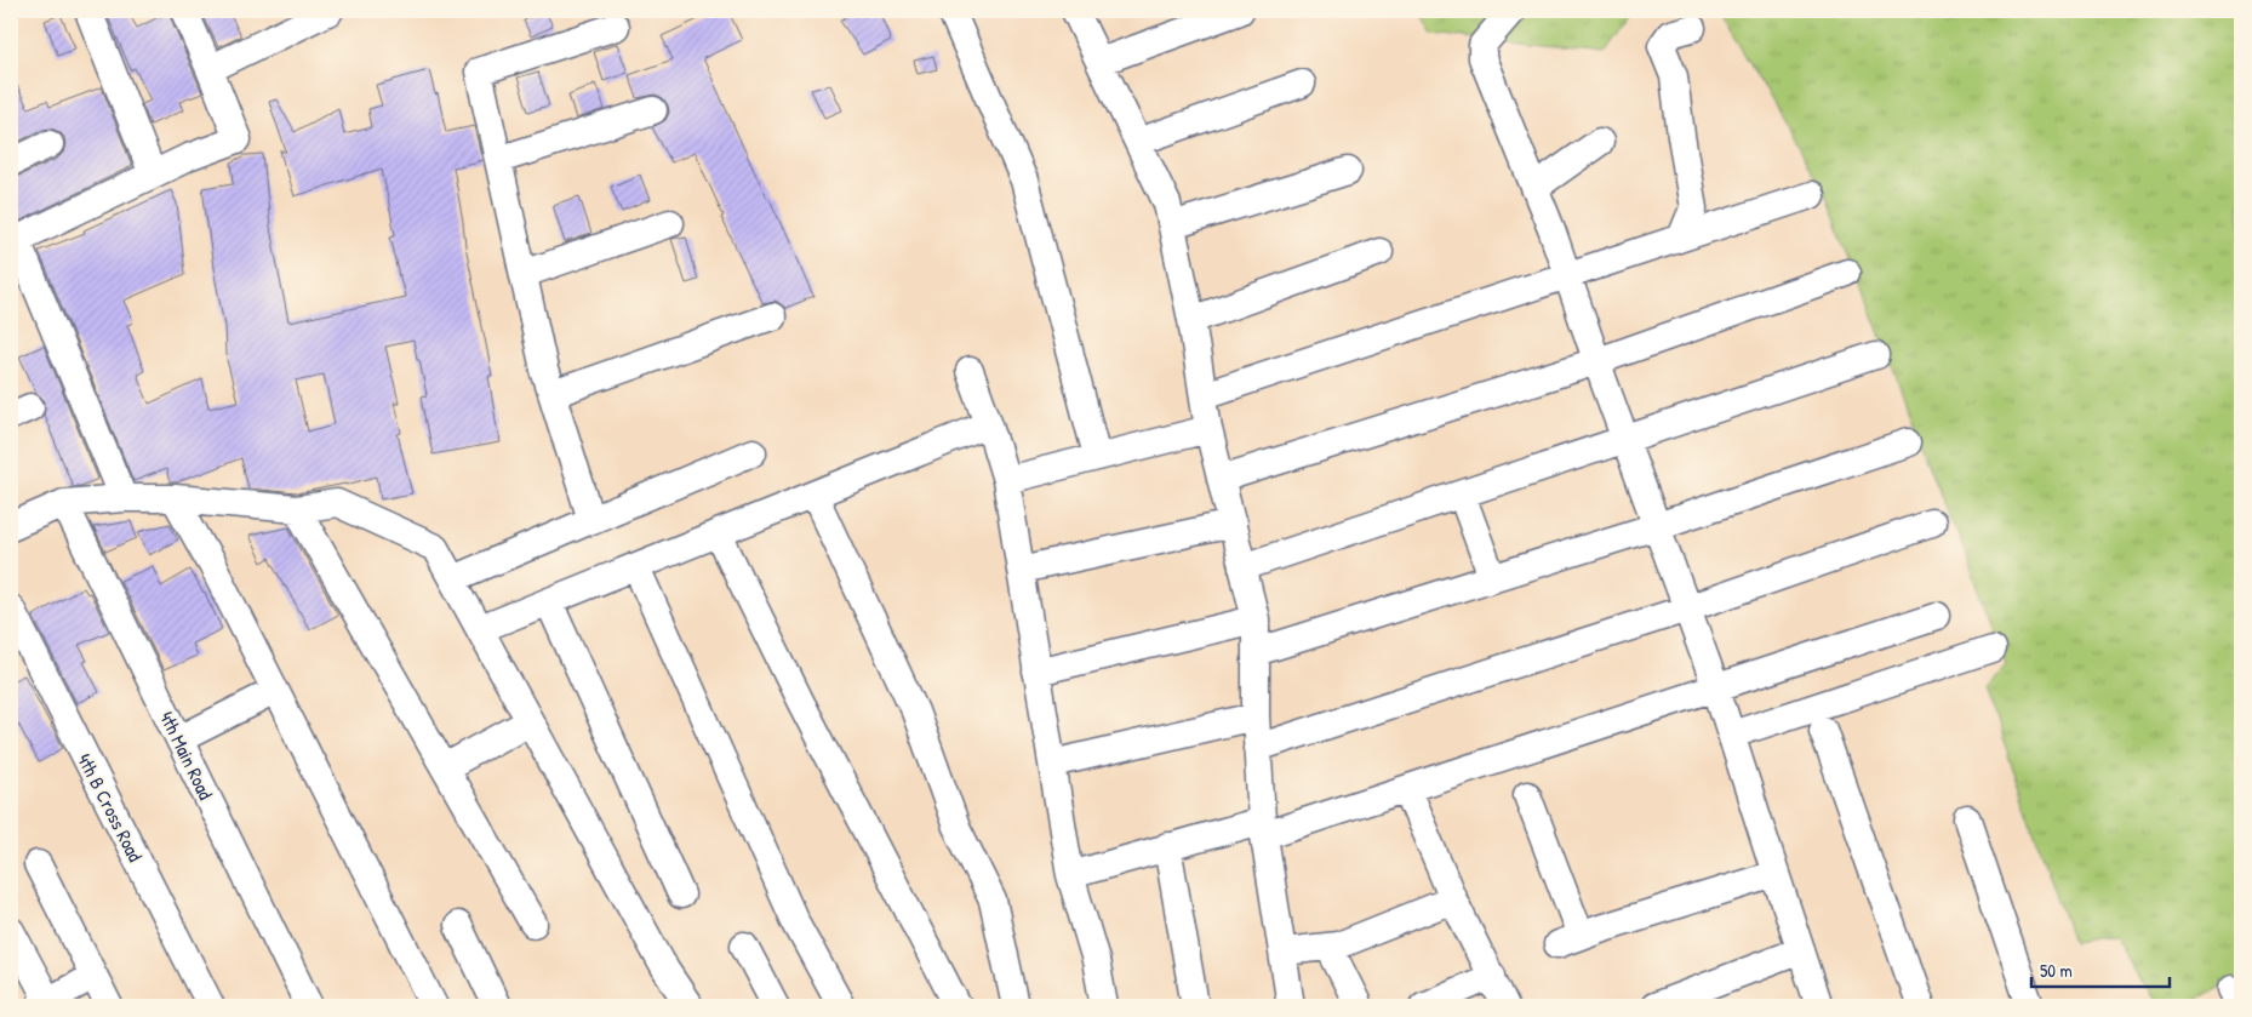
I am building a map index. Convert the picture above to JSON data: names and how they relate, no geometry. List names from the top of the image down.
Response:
{
  "streets": {
    "street": ["4th Main Road", "4th B Cross Road"]
  },
  "scale_bar": "50 m"
}
